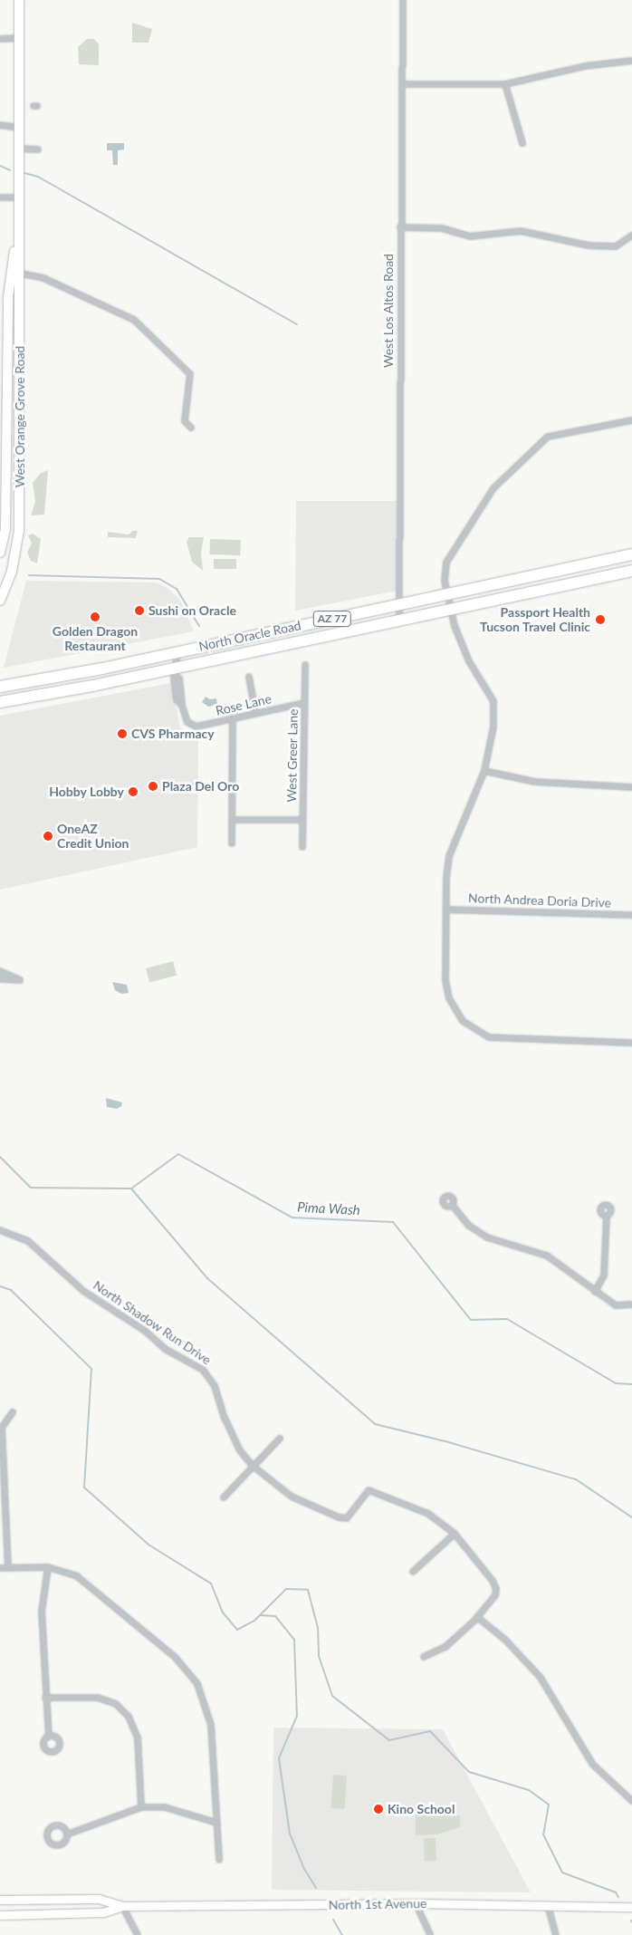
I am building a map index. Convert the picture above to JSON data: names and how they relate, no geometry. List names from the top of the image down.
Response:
{
  "streets": {
    "highway": ["AZ 77", "North Oracle Road"],
    "main road": ["West Orange Grove Road", "North 1st Avenue"],
    "street": [
      "West Los Altos Road",
      "Rose Lane",
      "West Greer Lane",
      "North Andrea Doria Drive",
      "North Shadow Run Drive"
    ]
  },
  "crossings": [
    ["West Los Altos Road", "North Oracle Road"],
    ["North Oracle Road", "Rose Lane"],
    ["Rose Lane", "West Greer Lane"]
  ],
  "water": ["Pima Wash"],
  "places": [
    "Sushi on Oracle",
    "Golden Dragon Restaurant",
    "Passport Health Tucson Travel Clinic",
    "CVS Pharmacy",
    "Plaza Del Oro",
    "Hobby Lobby",
    "OneAZ Credit Union",
    "Kino School"
  ]
}
